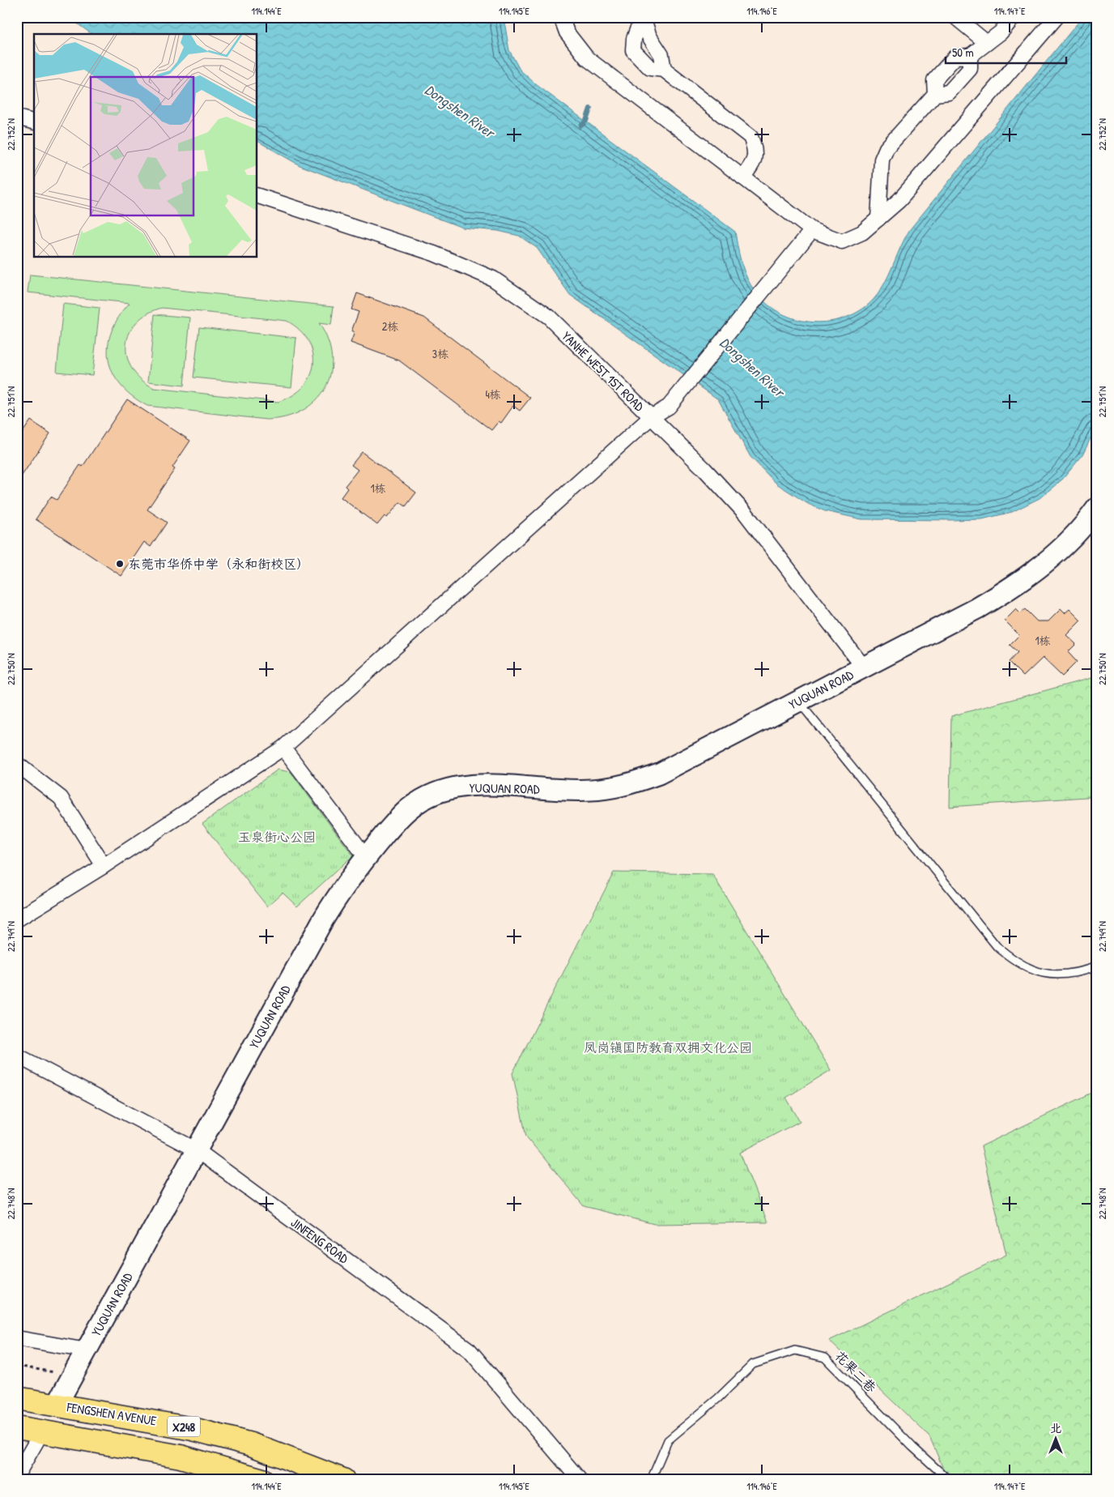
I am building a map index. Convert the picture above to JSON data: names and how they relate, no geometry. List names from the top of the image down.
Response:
{
  "streets": {
    "main road": ["FENGSHEN AVENUE", "X248"],
    "street": ["YANHE WEST 1ST ROAD", "YUQUAN ROAD", "JINFENG ROAD"],
    "lane": ["花果二巷"]
  },
  "crossings": [
    ["YANHE WEST 1ST ROAD", "YUQUAN ROAD"],
    ["YUQUAN ROAD", "JINFENG ROAD"],
    ["YUQUAN ROAD", "FENGSHEN AVENUE"]
  ],
  "water": ["Dongshen River"],
  "parks": ["玉泉街心公园", "凤岗镇国防教育双拥文化公园"],
  "places": ["东莞市华侨中学（永和街校区）"],
  "house_numbers": [
    "2栋",
    "3栋",
    "4栋",
    "1栋",
    "1栋"
  ],
  "scale_bar": "50 m",
  "north": "top",
  "coordinates": [
    "114.144°E",
    "114.145°E",
    "114.146°E",
    "114.147°E",
    "22.752°N",
    "22.751°N",
    "22.750°N",
    "22.749°N",
    "22.748°N"
  ]
}
